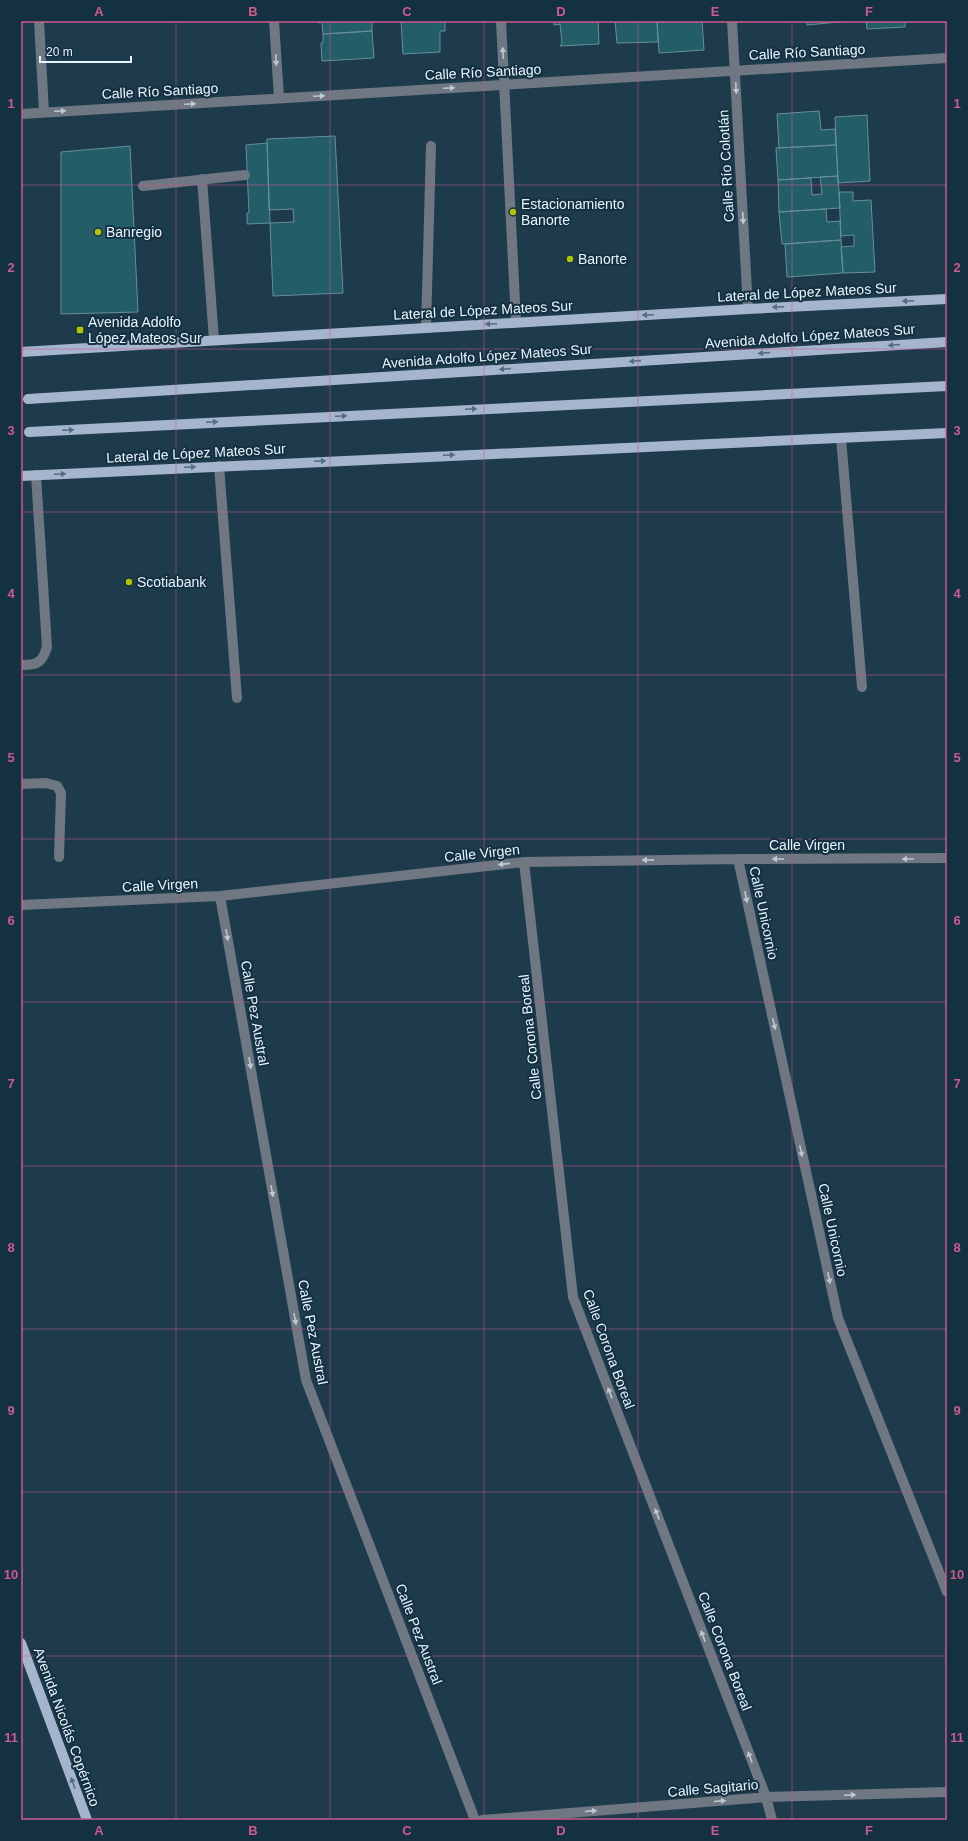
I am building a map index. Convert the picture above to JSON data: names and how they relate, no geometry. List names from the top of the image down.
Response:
{
  "streets": {
    "main road": ["Lateral de López Mateos Sur", "Avenida Adolfo López Mateos Sur", "Avenida Nicolás Copérnico"],
    "street": [
      "Calle Río Santiago",
      "Calle Río Colotlán",
      "Calle Virgen",
      "Calle Unicornio",
      "Calle Pez Austral",
      "Calle Corona Boreal",
      "Calle Sagitario"
    ]
  },
  "crossings": [
    ["Calle Río Santiago", "Calle Río Colotlán"],
    ["Calle Río Colotlán", "Lateral de López Mateos Sur"],
    ["Calle Virgen", "Calle Unicornio"],
    ["Calle Virgen", "Calle Pez Austral"],
    ["Calle Virgen", "Calle Corona Boreal"],
    ["Calle Corona Boreal", "Calle Sagitario"]
  ],
  "one_way": [
    "Calle Río Santiago",
    "Calle Río Colotlán",
    "Calle Virgen",
    "Calle Unicornio",
    "Calle Pez Austral",
    "Calle Corona Boreal",
    "Avenida Nicolás Copérnico",
    "Calle Sagitario"
  ],
  "places": {
    "other": [
      "Estacionamiento Banorte",
      "Banregio",
      "Banorte",
      "Scotiabank"
    ],
    "transit": ["Avenida Adolfo López Mateos Sur"]
  },
  "scale_bar": "20 m",
  "grid": {
    "columns": [
      "A",
      "B",
      "C",
      "D",
      "E",
      "F"
    ],
    "rows": [
      "1",
      "2",
      "3",
      "4",
      "5",
      "6",
      "7",
      "8",
      "9",
      "10",
      "11"
    ]
  }
}
